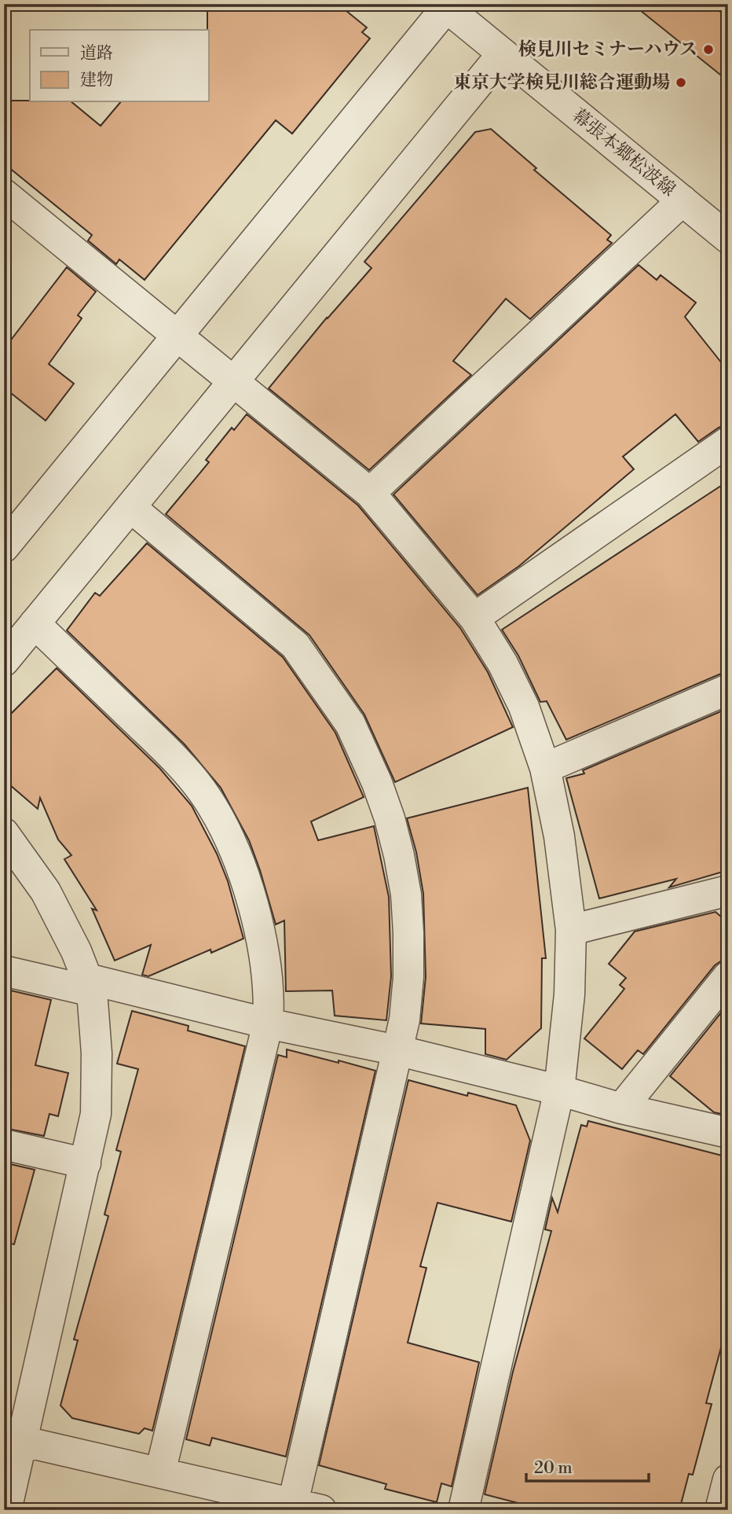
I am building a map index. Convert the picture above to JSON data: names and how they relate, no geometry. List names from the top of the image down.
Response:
{
  "streets": {
    "street": ["幕張本郷松波線"]
  },
  "places": ["検見川セミナーハウス", "東京大学検見川総合運動場"],
  "legend": ["道路", "建物"],
  "scale_bar": "20 m"
}
